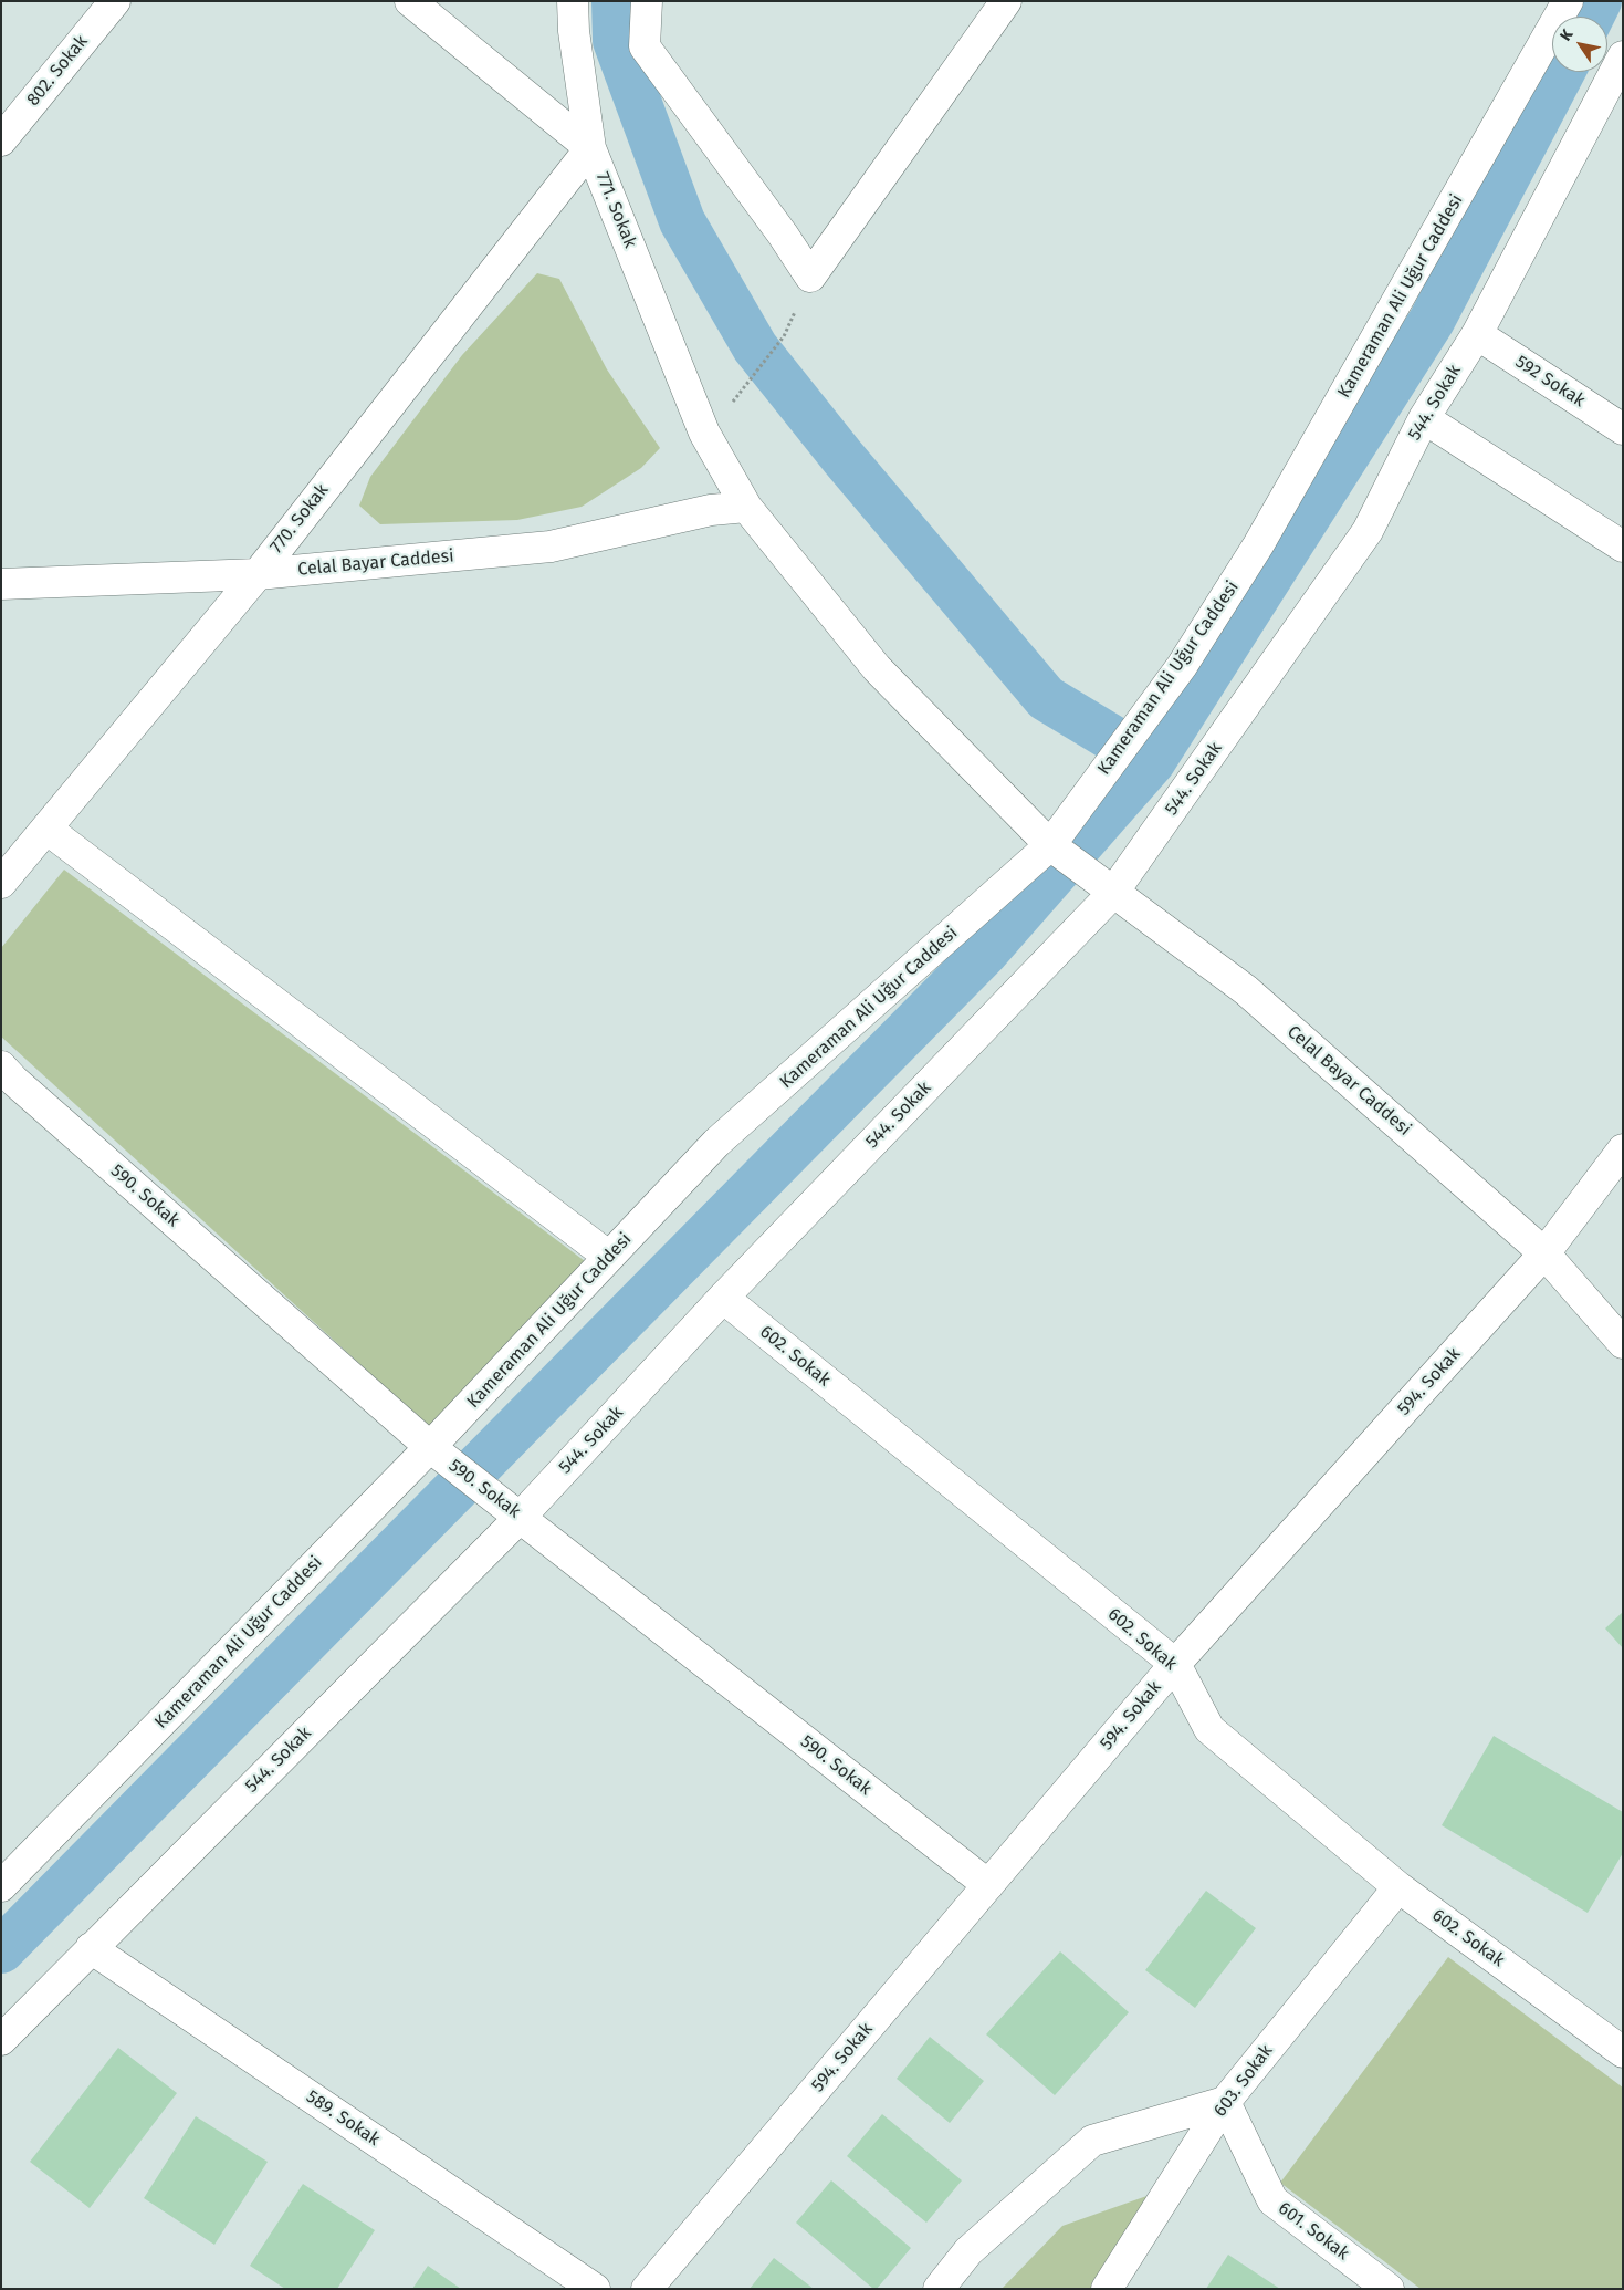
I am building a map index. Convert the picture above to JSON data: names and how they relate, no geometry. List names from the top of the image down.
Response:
{
  "streets": {
    "street": [
      "802. Sokak",
      "771. Sokak",
      "Kameraman Ali Uğur Caddesi",
      "592 Sokak",
      "544. Sokak",
      "770. Sokak",
      "Celal Bayar Caddesi",
      "590. Sokak",
      "602. Sokak",
      "594. Sokak",
      "603. Sokak",
      "589. Sokak",
      "601. Sokak"
    ]
  },
  "crossings": [
    ["771. Sokak", "770. Sokak"],
    ["771. Sokak", "Celal Bayar Caddesi"],
    ["Kameraman Ali Uğur Caddesi", "Celal Bayar Caddesi"],
    ["Kameraman Ali Uğur Caddesi", "590. Sokak"],
    ["592 Sokak", "544. Sokak"],
    ["544. Sokak", "Celal Bayar Caddesi"],
    ["544. Sokak", "590. Sokak"],
    ["544. Sokak", "602. Sokak"],
    ["544. Sokak", "589. Sokak"],
    ["770. Sokak", "Celal Bayar Caddesi"],
    ["Celal Bayar Caddesi", "594. Sokak"],
    ["590. Sokak", "594. Sokak"],
    ["602. Sokak", "594. Sokak"],
    ["602. Sokak", "603. Sokak"],
    ["603. Sokak", "601. Sokak"]
  ],
  "north": "top left"
}
